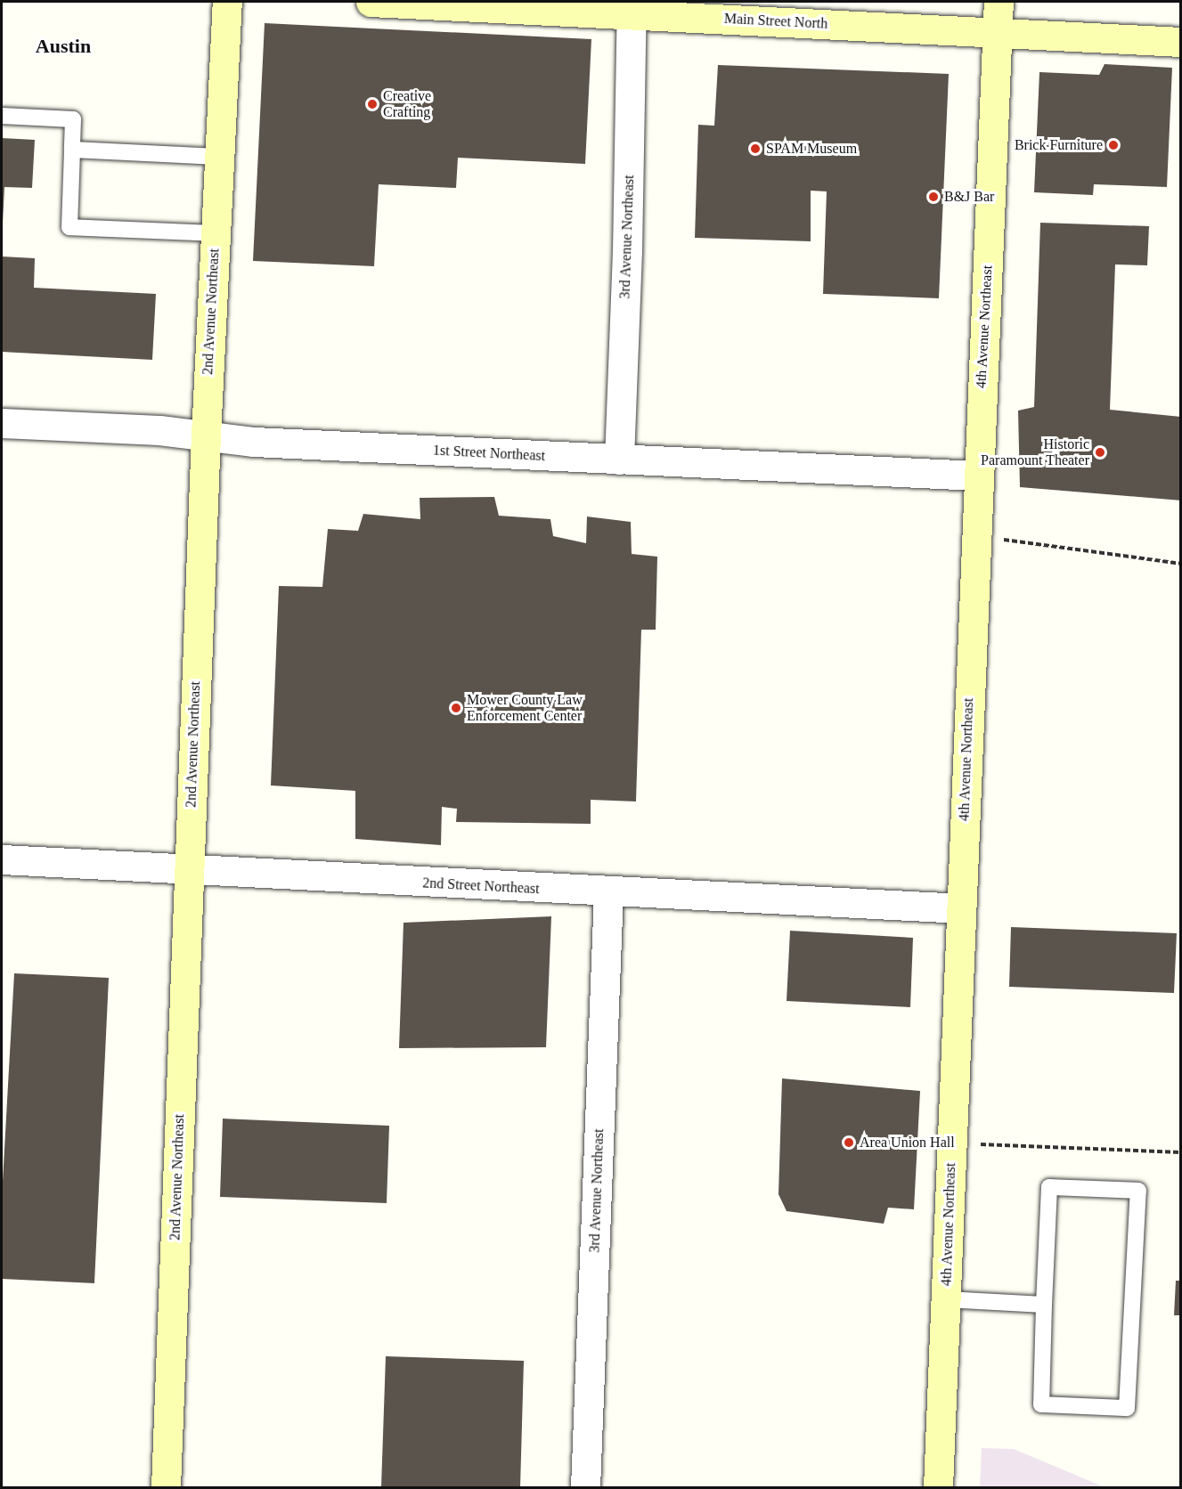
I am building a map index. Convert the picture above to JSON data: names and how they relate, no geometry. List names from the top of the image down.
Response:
{
  "streets": {
    "street": [
      "Main Street North",
      "3rd Avenue Northeast",
      "2nd Avenue Northeast",
      "4th Avenue Northeast",
      "1st Street Northeast",
      "2nd Street Northeast"
    ]
  },
  "crossings": [
    ["Main Street North", "3rd Avenue Northeast"],
    ["Main Street North", "4th Avenue Northeast"],
    ["3rd Avenue Northeast", "1st Street Northeast"],
    ["3rd Avenue Northeast", "2nd Street Northeast"],
    ["2nd Avenue Northeast", "1st Street Northeast"],
    ["2nd Avenue Northeast", "2nd Street Northeast"],
    ["4th Avenue Northeast", "1st Street Northeast"],
    ["4th Avenue Northeast", "2nd Street Northeast"]
  ],
  "districts": ["Austin"],
  "places": [
    "Creative Crafting",
    "Brick Furniture",
    "SPAM Museum",
    "B&J Bar",
    "Historic Paramount Theater",
    "Mower County Law Enforcement Center",
    "Area Union Hall"
  ]
}
